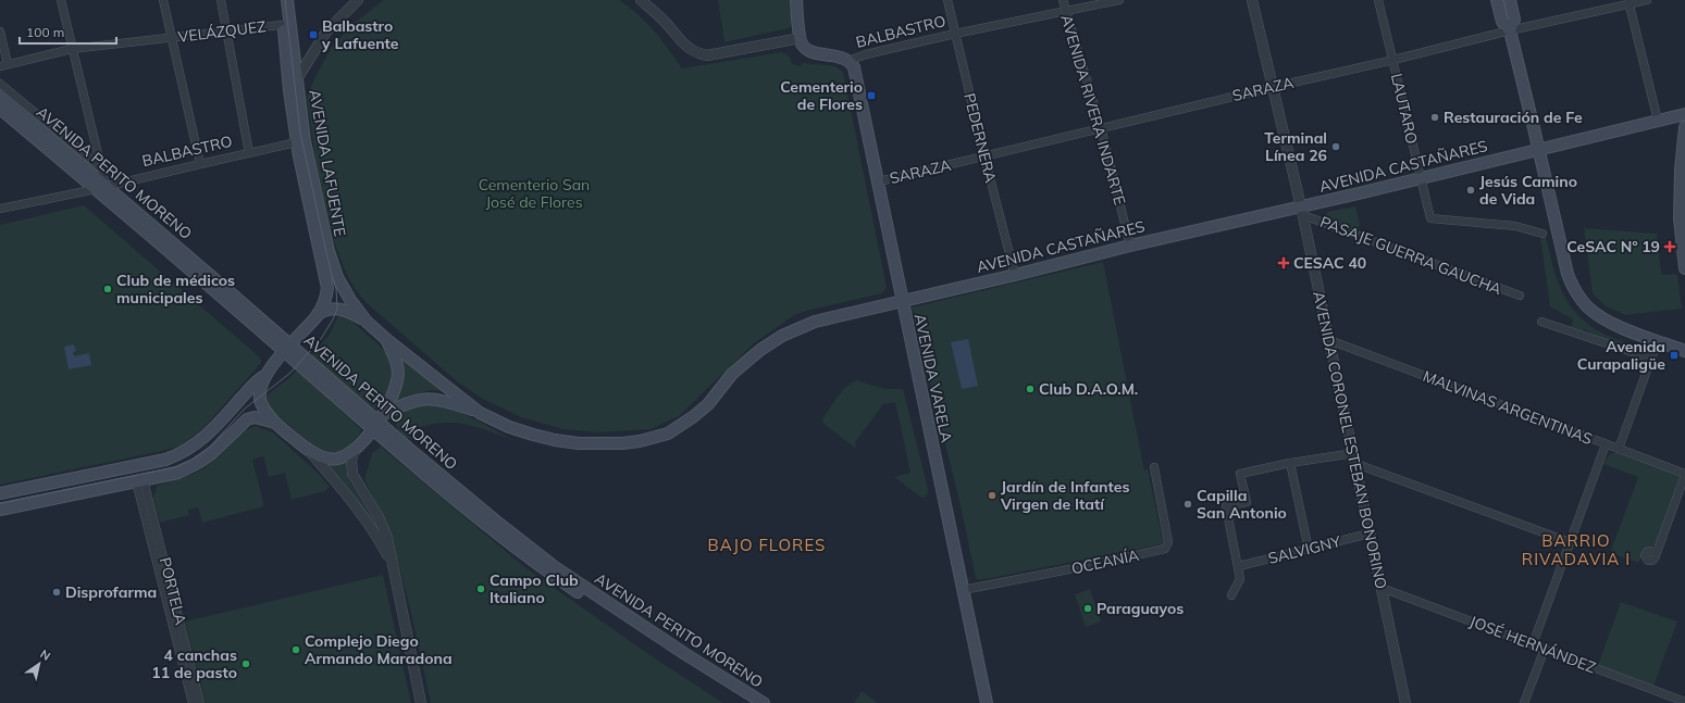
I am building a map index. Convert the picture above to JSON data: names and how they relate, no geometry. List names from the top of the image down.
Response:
{
  "streets": {
    "main road": [
      "BALBASTRO",
      "AVENIDA LAFUENTE",
      "AVENIDA CASTAÑARES",
      "AVENIDA PERITO MORENO",
      "AVENIDA VARELA"
    ],
    "street": [
      "VELÁZQUEZ",
      "SARAZA",
      "LAUTARO",
      "AVENIDA RIVERA INDARTE",
      "PEDERNERA",
      "PASAJE GUERRA GAUCHA",
      "MALVINAS ARGENTINAS",
      "AVENIDA CORONEL ESTEBAN BONORINO",
      "SALVIGNY",
      "OCEANÍA",
      "PORTELA",
      "JOSÉ HERNÁNDEZ"
    ]
  },
  "crossings": [
    ["VELÁZQUEZ", "AVENIDA LAFUENTE"],
    ["BALBASTRO", "AVENIDA RIVERA INDARTE"],
    ["BALBASTRO", "PEDERNERA"],
    ["BALBASTRO", "AVENIDA LAFUENTE"],
    ["BALBASTRO", "AVENIDA PERITO MORENO"],
    ["BALBASTRO", "AVENIDA VARELA"],
    ["SARAZA", "LAUTARO"],
    ["SARAZA", "AVENIDA RIVERA INDARTE"],
    ["SARAZA", "PEDERNERA"],
    ["SARAZA", "AVENIDA VARELA"],
    ["SARAZA", "AVENIDA CORONEL ESTEBAN BONORINO"],
    ["LAUTARO", "AVENIDA CASTAÑARES"],
    ["AVENIDA RIVERA INDARTE", "AVENIDA CASTAÑARES"],
    ["PEDERNERA", "AVENIDA CASTAÑARES"],
    ["AVENIDA LAFUENTE", "AVENIDA CASTAÑARES"],
    ["AVENIDA LAFUENTE", "AVENIDA PERITO MORENO"],
    ["AVENIDA CASTAÑARES", "AVENIDA PERITO MORENO"],
    ["AVENIDA CASTAÑARES", "PASAJE GUERRA GAUCHA"],
    ["AVENIDA CASTAÑARES", "AVENIDA VARELA"],
    ["AVENIDA CASTAÑARES", "AVENIDA CORONEL ESTEBAN BONORINO"],
    ["PASAJE GUERRA GAUCHA", "AVENIDA CORONEL ESTEBAN BONORINO"],
    ["AVENIDA VARELA", "OCEANÍA"],
    ["MALVINAS ARGENTINAS", "AVENIDA CORONEL ESTEBAN BONORINO"],
    ["AVENIDA CORONEL ESTEBAN BONORINO", "SALVIGNY"],
    ["AVENIDA CORONEL ESTEBAN BONORINO", "JOSÉ HERNÁNDEZ"]
  ],
  "districts": ["BARRIO RIVADAVIA I", "BAJO FLORES"],
  "parks": ["Cementerio San José de Flores"],
  "places": {
    "transit": ["Balbastro y Lafuente", "Cementerio de Flores", "Avenida Curapaligüe"],
    "other": [
      "Restauración de Fe",
      "Terminal Línea 26",
      "Jesús Camino de Vida",
      "Club de médicos municipales",
      "Club D.A.O.M.",
      "Jardín de Infantes Virgen de Itatí",
      "Capilla San Antonio",
      "Campo Club Italiano",
      "Disprofarma",
      "Paraguayos",
      "Complejo Diego Armando Maradona",
      "4 canchas 11 de pasto"
    ],
    "health": ["CeSAC Nº 19", "CESAC 40"]
  },
  "scale_bar": "100 m",
  "north": "top right"
}
